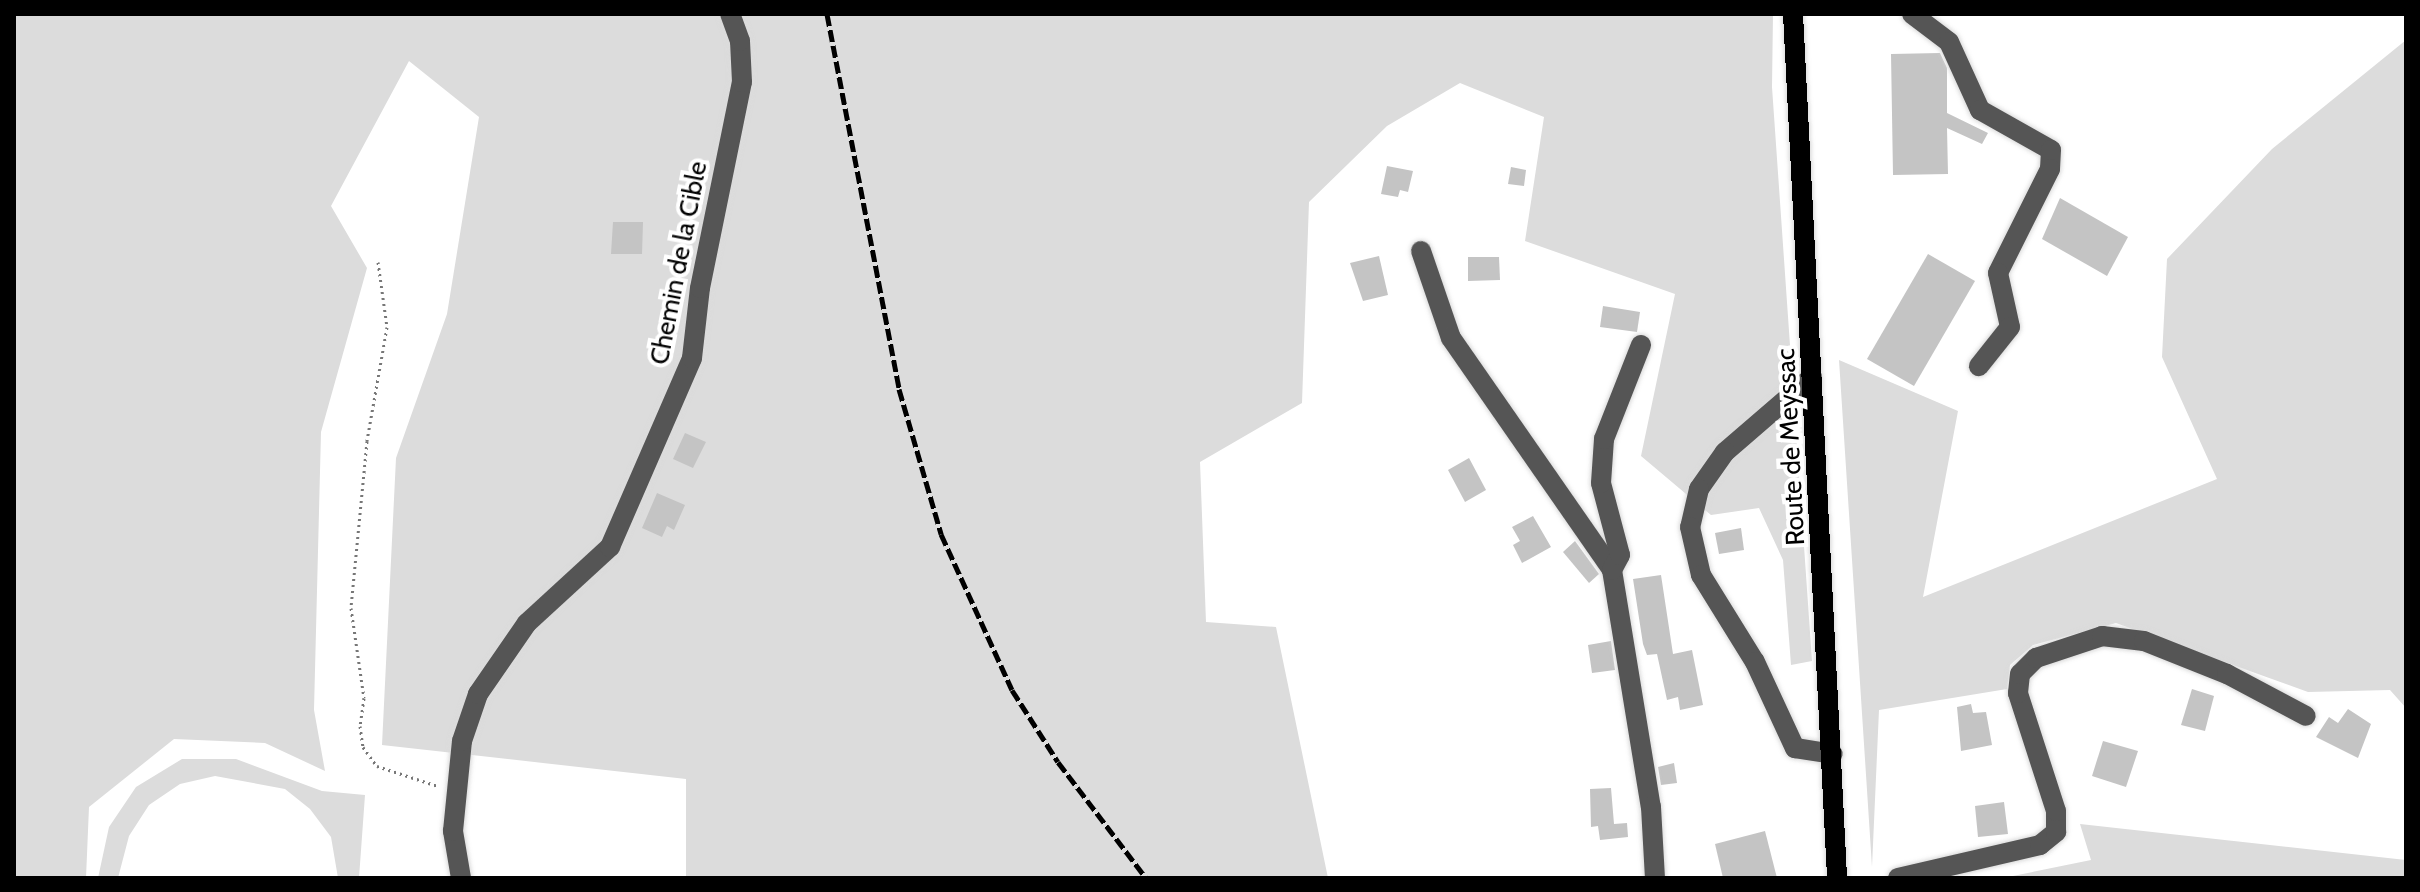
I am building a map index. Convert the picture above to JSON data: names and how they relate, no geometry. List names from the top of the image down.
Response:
{
  "streets": {
    "main road": ["Route de Meyssac"],
    "street": ["Chemin de la Cible"]
  }
}
